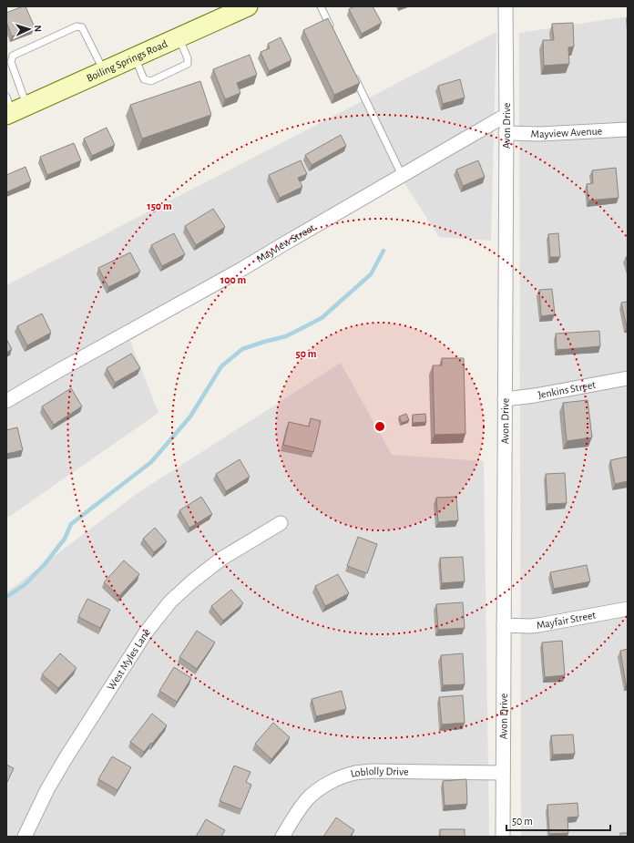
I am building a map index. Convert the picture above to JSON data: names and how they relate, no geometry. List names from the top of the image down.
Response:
{
  "streets": {
    "main road": ["Boiling Springs Road"],
    "street": [
      "Avon Drive",
      "Mayview Avenue",
      "Mayview Street",
      "Jenkins Street",
      "Mayfair Street",
      "West Myles Lane",
      "Loblolly Drive"
    ]
  },
  "crossings": [
    ["Avon Drive", "Mayview Avenue"],
    ["Avon Drive", "Mayview Street"],
    ["Avon Drive", "Jenkins Street"],
    ["Avon Drive", "Mayfair Street"],
    ["Avon Drive", "Loblolly Drive"]
  ],
  "scale_bar": "50 m",
  "north": "right",
  "rings": ["150 m", "100 m", "50 m"]
}
